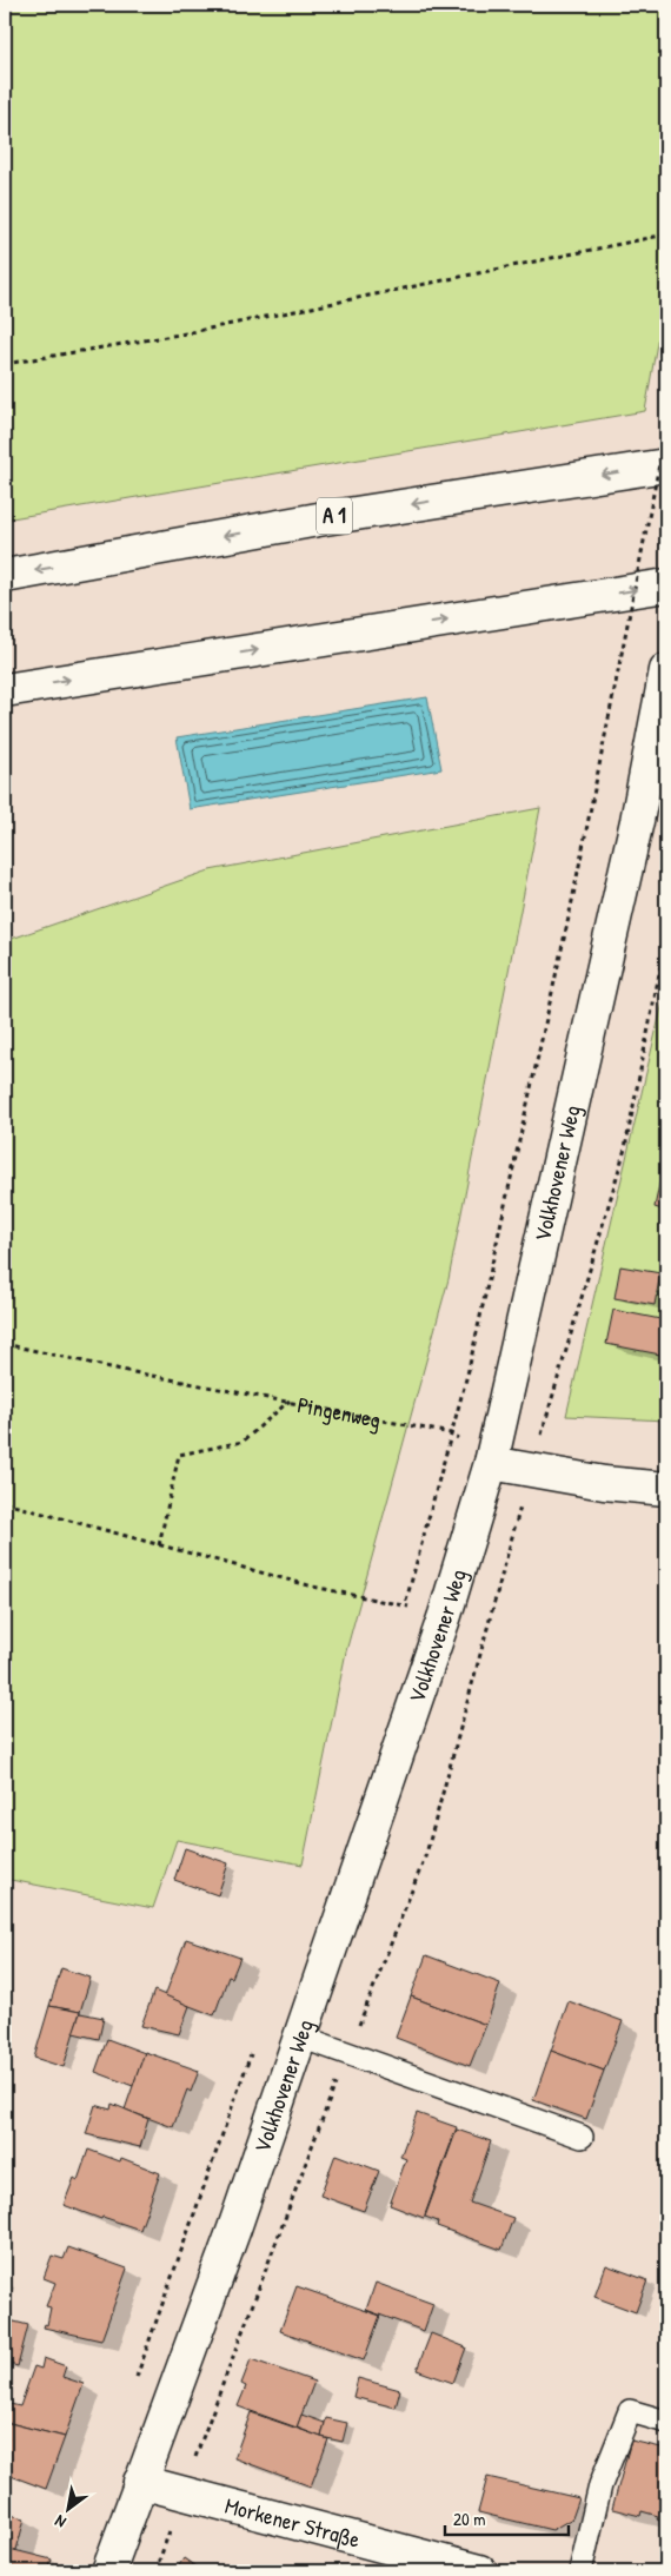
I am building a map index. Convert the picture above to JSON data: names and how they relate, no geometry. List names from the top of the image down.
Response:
{
  "streets": {
    "main road": ["A 1", "Volkhovener Weg", "Morkener Straße"],
    "path": ["Pingenweg"]
  },
  "crossings": [
    ["Volkhovener Weg", "Pingenweg"],
    ["Volkhovener Weg", "Morkener Straße"]
  ],
  "scale_bar": "20 m",
  "north": "bottom left"
}
